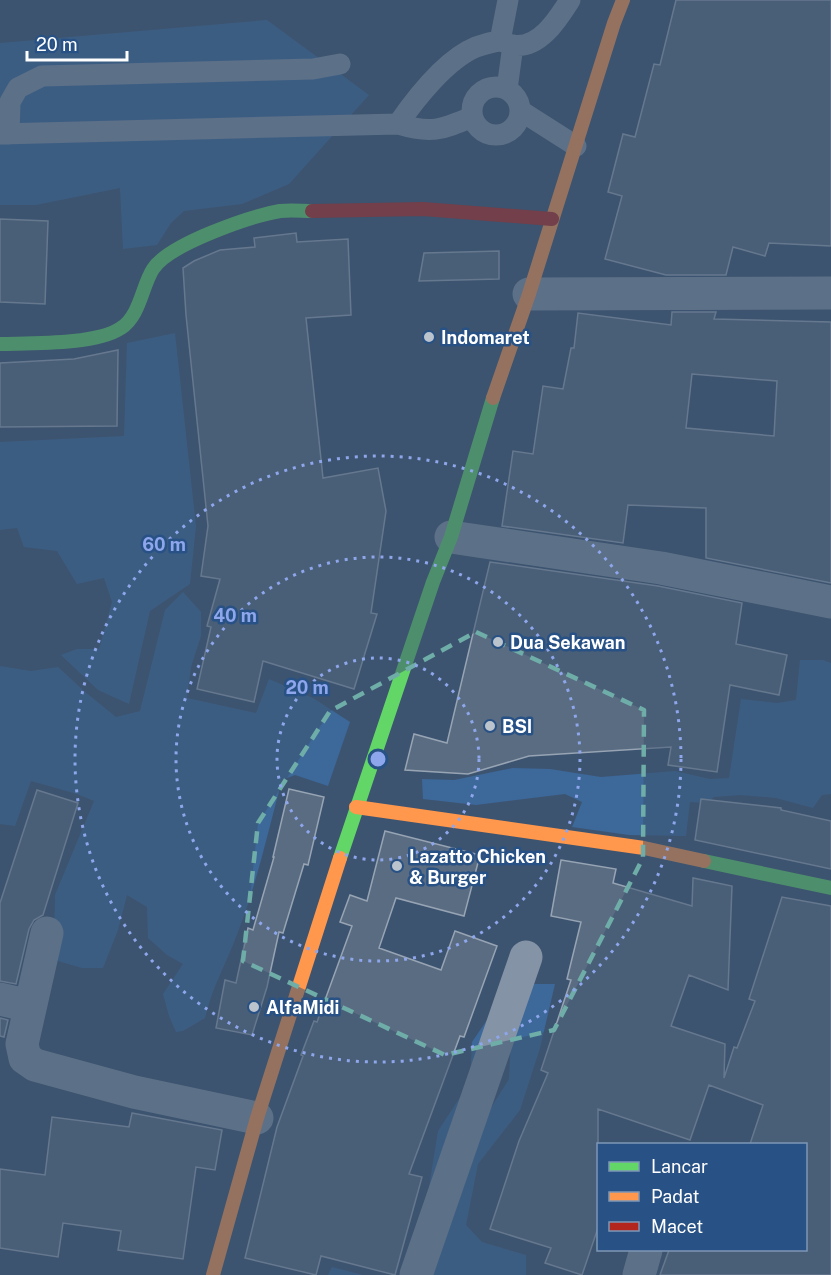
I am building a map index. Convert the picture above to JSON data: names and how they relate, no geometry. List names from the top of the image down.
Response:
{
  "places": [
    "Indomaret",
    "Dua Sekawan",
    "BSI",
    "Lazatto Chicken & Burger",
    "AlfaMidi"
  ],
  "legend": ["Lancar", "Padat", "Macet"],
  "scale_bar": "20 m",
  "rings": ["60 m", "40 m", "20 m"]
}
